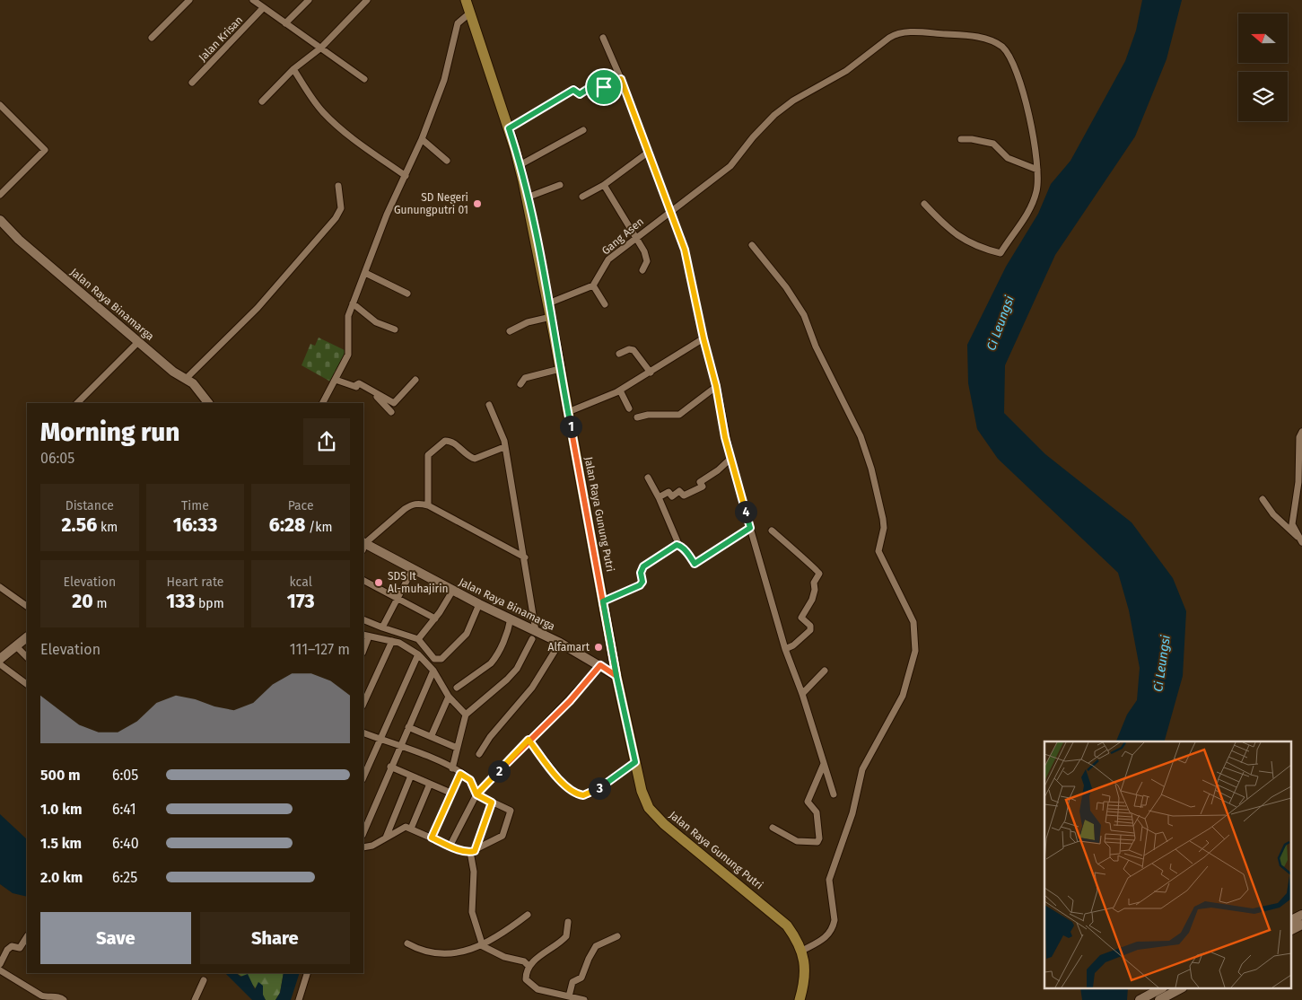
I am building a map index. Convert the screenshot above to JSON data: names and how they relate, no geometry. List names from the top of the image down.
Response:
{
  "streets": {
    "main road": ["Jalan Raya Gunung Putri"],
    "street": ["Jalan Krisan", "Gang Asen", "Jalan Raya Binamarga"]
  },
  "crossings": [
    ["Jalan Raya Binamarga", "Jalan Raya Gunung Putri"]
  ],
  "water": ["Ci Leungsi"],
  "places": ["SD Negeri Gunungputri 01", "SDS It Al-muhajirin", "Alfamart"],
  "north": "left",
  "page": {
    "heading": ["Morning run", "06:05"],
    "pins": [
      "1",
      "4",
      "2",
      "3"
    ],
    "stats": [
      ["Distance", "2.56 km"],
      ["Time", "16:33"],
      ["Pace", "6:28 /km"],
      ["Elevation", "20 m"],
      ["Heart rate", "133 bpm"],
      ["kcal", "173"]
    ],
    "chart": ["Elevation", "111–127 m"],
    "list": [
      {
        "name": "500 m",
        "note": "6:05"
      },
      {
        "name": "1.0 km",
        "note": "6:41"
      },
      {
        "name": "1.5 km",
        "note": "6:40"
      },
      {
        "name": "2.0 km",
        "note": "6:25"
      }
    ],
    "buttons": ["Save", "Share"]
  }
}
